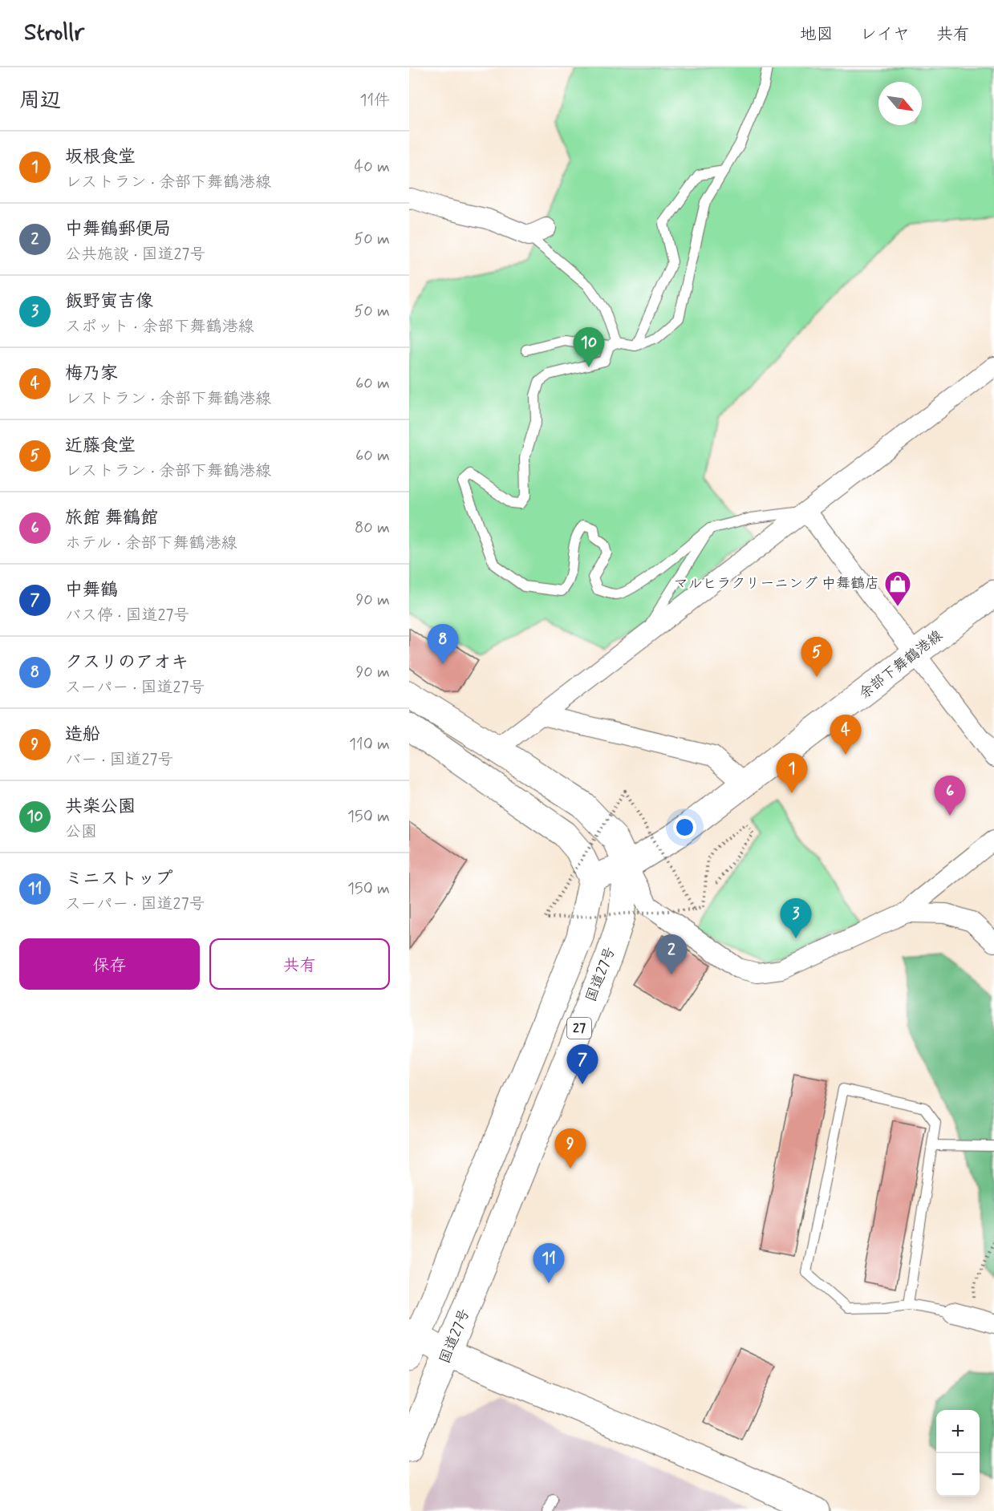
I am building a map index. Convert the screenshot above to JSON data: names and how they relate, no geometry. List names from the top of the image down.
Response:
{
  "streets": {
    "main road": ["余部下舞鶴港線", "国道27号", "27"]
  },
  "crossings": [
    ["余部下舞鶴港線", "国道27号"],
    ["余部下舞鶴港線", "27"]
  ],
  "places": {
    "shop": ["マルヒラクリーニング 中舞鶴店"]
  },
  "north": "bottom right",
  "page": {
    "header": "Strollr",
    "nav": ["地図", "レイヤ", "共有"],
    "heading": ["周辺", "11件"],
    "list": [
      {
        "mark": "1",
        "name": "坂根食堂",
        "note": "レストラン · 余部下舞鶴港線",
        "value": "40 m"
      },
      {
        "mark": "2",
        "name": "中舞鶴郵便局",
        "note": "公共施設 · 国道27号",
        "value": "50 m"
      },
      {
        "mark": "3",
        "name": "飯野寅吉像",
        "note": "スポット · 余部下舞鶴港線",
        "value": "50 m"
      },
      {
        "mark": "4",
        "name": "梅乃家",
        "note": "レストラン · 余部下舞鶴港線",
        "value": "60 m"
      },
      {
        "mark": "5",
        "name": "近藤食堂",
        "note": "レストラン · 余部下舞鶴港線",
        "value": "60 m"
      },
      {
        "mark": "6",
        "name": "旅館 舞鶴館",
        "note": "ホテル · 余部下舞鶴港線",
        "value": "80 m"
      },
      {
        "mark": "7",
        "name": "中舞鶴",
        "note": "バス停 · 国道27号",
        "value": "90 m"
      },
      {
        "mark": "8",
        "name": "クスリのアオキ",
        "note": "スーパー · 国道27号",
        "value": "90 m"
      },
      {
        "mark": "9",
        "name": "造船",
        "note": "バー · 国道27号",
        "value": "110 m"
      },
      {
        "mark": "10",
        "name": "共楽公園",
        "note": "公園",
        "value": "150 m"
      },
      {
        "mark": "11",
        "name": "ミニストップ",
        "note": "スーパー · 国道27号",
        "value": "150 m"
      }
    ],
    "pins": [
      "10",
      "8",
      "5",
      "4",
      "1",
      "6",
      "3",
      "2",
      "7",
      "9",
      "11"
    ],
    "buttons": ["保存", "共有"],
    "map_buttons": ["+", "−"]
  }
}
